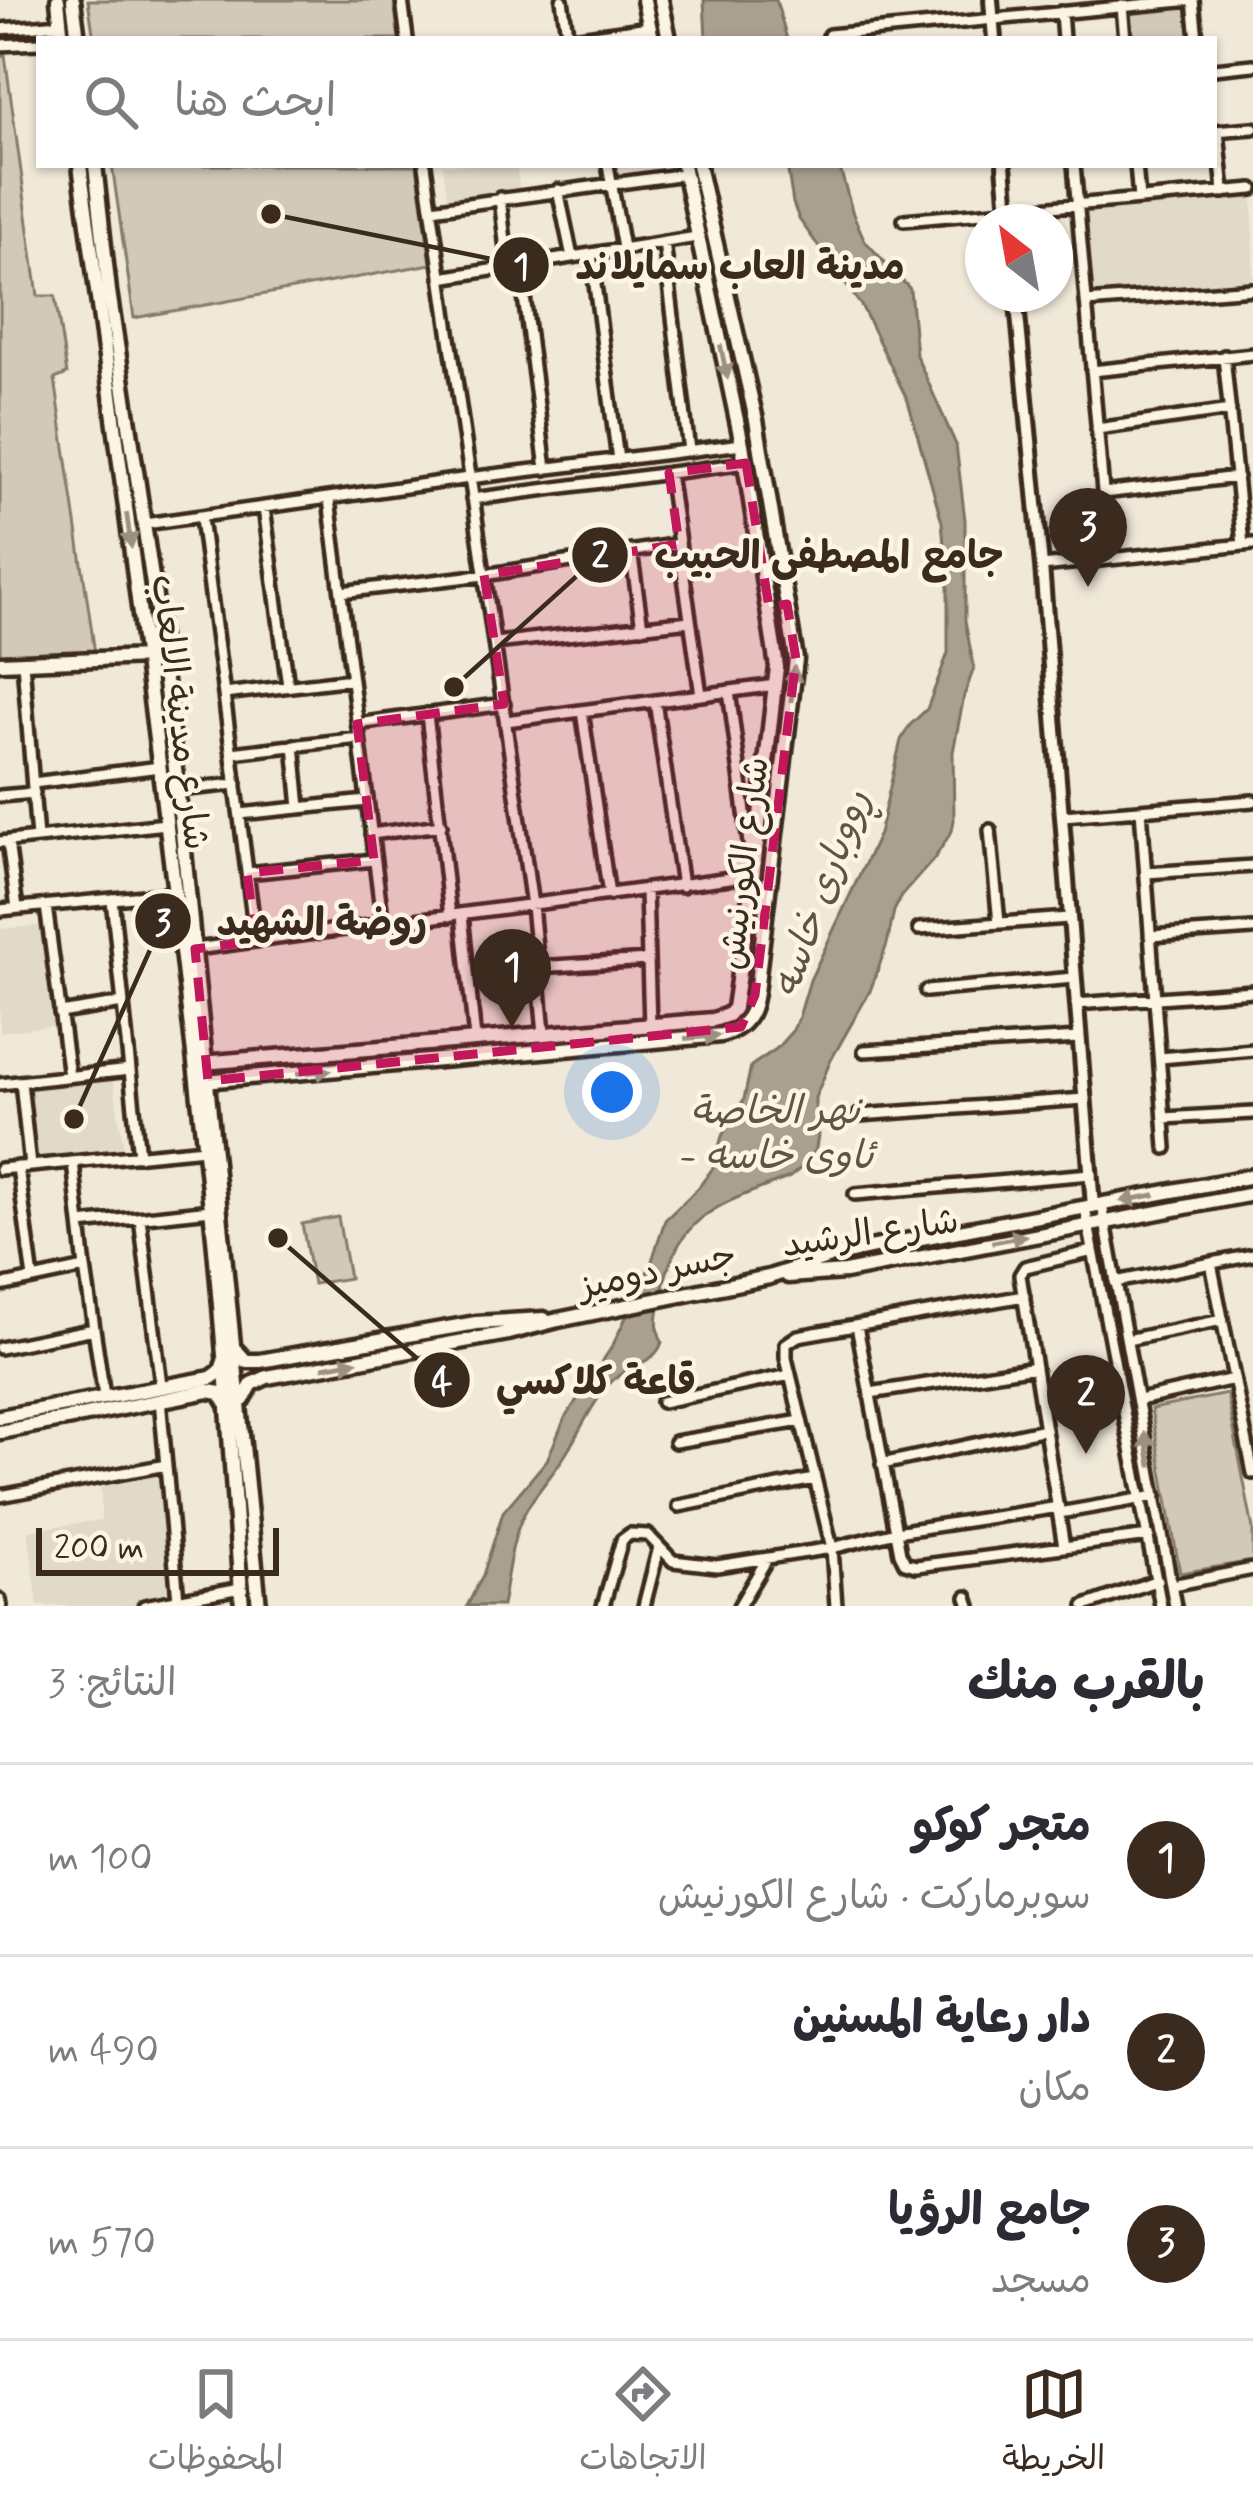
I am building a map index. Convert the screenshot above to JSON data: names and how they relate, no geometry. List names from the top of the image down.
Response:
{
  "streets": {
    "main road": [
      "شارع مدينة الالعاب",
      "شارع الكورنيش",
      "شارع الرشيد",
      "جسر دوميز"
    ]
  },
  "crossings": [
    ["شارع مدينة الالعاب", "شارع الكورنيش"],
    ["شارع الرشيد", "جسر دوميز"]
  ],
  "water": ["ڕووباری خاسە", "نهر الخاصة - ئاوی خاسە"],
  "places": [
    "مدينة العاب سمايلاند",
    "جامع المصطفى الحبيب",
    "روضة الشهيد",
    "قاعة كلاكسي"
  ],
  "scale_bar": "200 m",
  "north": "top left",
  "page": {
    "search": "ابحث هنا",
    "pins": ["3", "1", "2"],
    "scale": "200 m",
    "heading": ["بالقرب منك", "النتائج: 3"],
    "list": [
      {
        "mark": "1",
        "name": "متجر كوكو",
        "note": "سوبرماركت · شارع الكورنيش",
        "value": "100 m"
      },
      {
        "mark": "2",
        "name": "دار رعاية المسنين",
        "note": "مكان",
        "value": "490 m"
      },
      {
        "mark": "3",
        "name": "جامع الرؤيا",
        "note": "مسجد",
        "value": "570 m"
      }
    ],
    "nav": ["الخريطة", "الاتجاهات", "المحفوظات"]
  }
}
